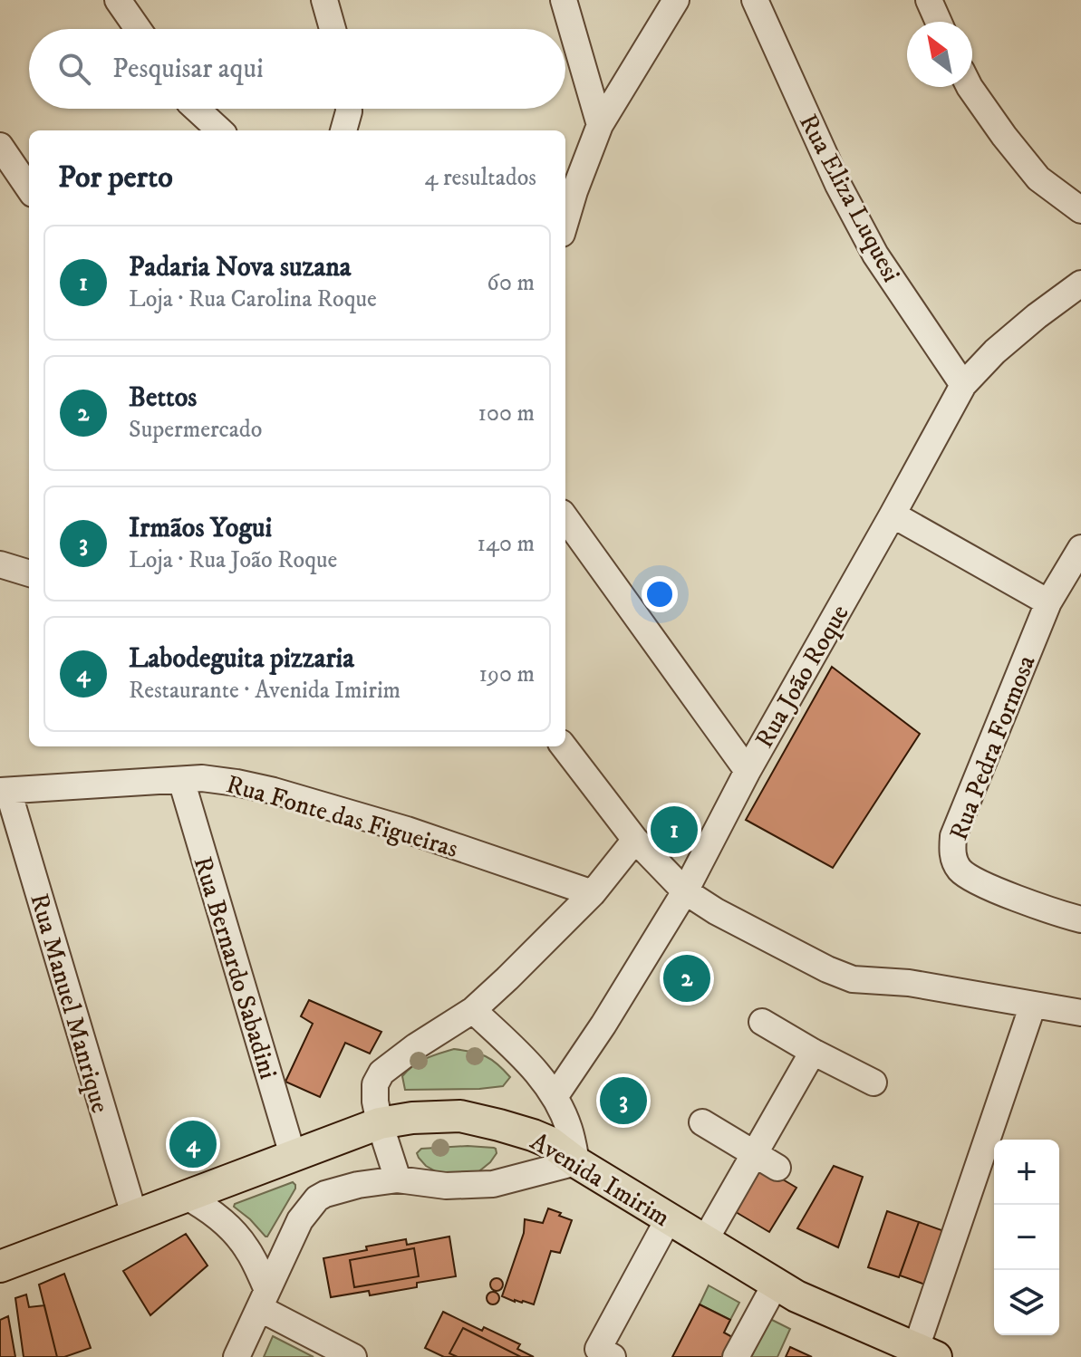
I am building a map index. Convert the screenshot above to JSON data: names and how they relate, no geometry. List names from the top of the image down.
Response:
{
  "streets": {
    "main road": ["Avenida Imirim"],
    "street": [
      "Rua Eliza Luquesi",
      "Rua João Roque",
      "Rua Pedra Formosa",
      "Rua Fonte das Figueiras",
      "Rua Bernardo Sabadini",
      "Rua Manuel Manrique"
    ]
  },
  "crossings": [
    ["Rua Eliza Luquesi", "Rua João Roque"],
    ["Rua Fonte das Figueiras", "Rua Bernardo Sabadini"],
    ["Rua Fonte das Figueiras", "Rua Manuel Manrique"],
    ["Rua Bernardo Sabadini", "Avenida Imirim"],
    ["Rua Manuel Manrique", "Avenida Imirim"]
  ],
  "north": "top left",
  "page": {
    "search": "Pesquisar aqui",
    "heading": ["Por perto", "4 resultados"],
    "list": [
      {
        "mark": "1",
        "name": "Padaria Nova suzana",
        "note": "Loja · Rua Carolina Roque",
        "value": "60 m"
      },
      {
        "mark": "2",
        "name": "Bettos",
        "note": "Supermercado",
        "value": "100 m"
      },
      {
        "mark": "3",
        "name": "Irmãos Yogui",
        "note": "Loja · Rua João Roque",
        "value": "140 m"
      },
      {
        "mark": "4",
        "name": "Labodeguita pizzaria",
        "note": "Restaurante · Avenida Imirim",
        "value": "190 m"
      }
    ],
    "pins": [
      "1",
      "2",
      "3",
      "4"
    ],
    "map_buttons": ["+", "−"]
  }
}
